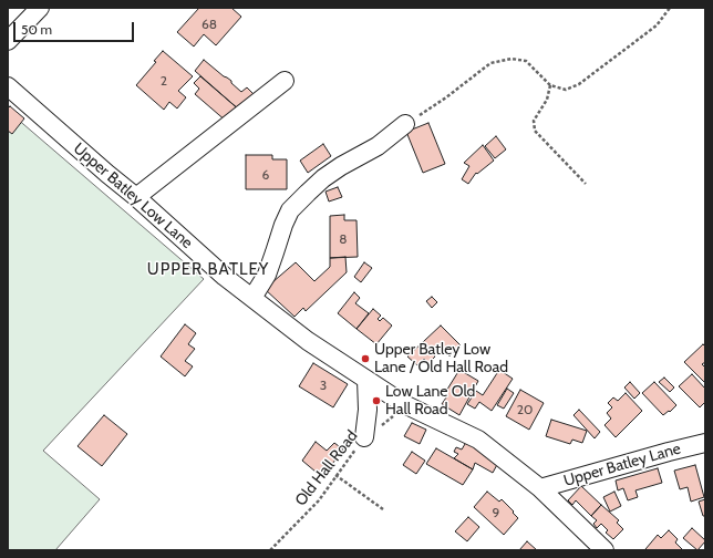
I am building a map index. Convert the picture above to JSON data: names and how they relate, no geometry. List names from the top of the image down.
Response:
{
  "streets": {
    "street": ["Upper Batley Low Lane", "Upper Batley Lane"],
    "path": ["Old Hall Road"]
  },
  "crossings": [
    ["Upper Batley Low Lane", "Upper Batley Lane"],
    ["Upper Batley Low Lane", "Old Hall Road"]
  ],
  "districts": ["UPPER BATLEY"],
  "places": ["Upper Batley Low Lane / Old Hall Road", "Low Lane Old Hall Road"],
  "house_numbers": [
    "68",
    "2",
    "6",
    "8",
    "3",
    "20",
    "9"
  ],
  "scale_bar": "50 m"
}
